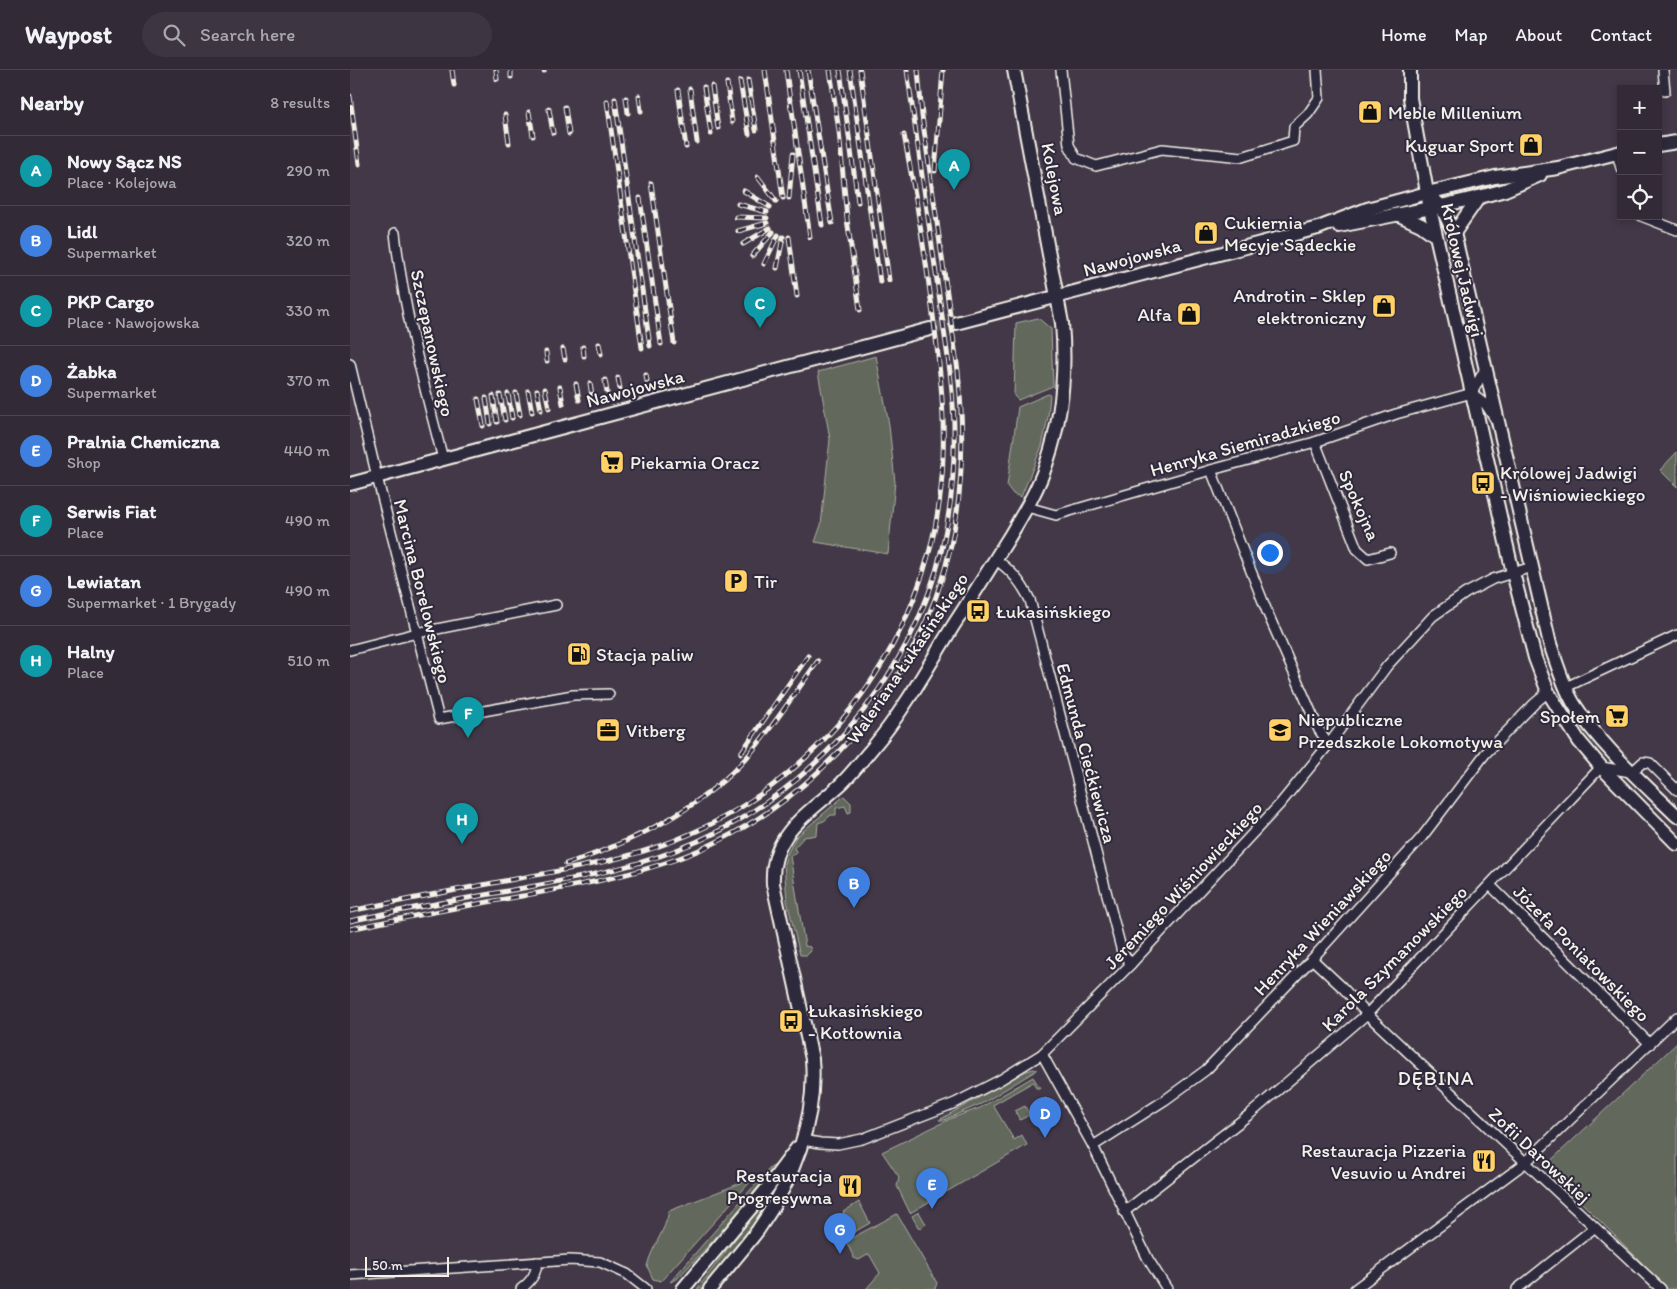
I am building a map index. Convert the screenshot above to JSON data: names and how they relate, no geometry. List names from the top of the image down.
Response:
{
  "streets": {
    "street": [
      "Kolejowa",
      "Nawojowska",
      "Królowej Jadwigi",
      "Szczepanowskiego",
      "Henryka Siemiradzkiego",
      "Spokojna",
      "Marcina Borelowskiego",
      "Waleriana Łukasińskiego",
      "Edmunda Ciećkiewicza",
      "Jeremiego Wiśniowieckiego",
      "Henryka Wieniawskiego",
      "Józefa Poniatowskiego",
      "Karola Szymanowskiego",
      "Zofii Darowskiej"
    ]
  },
  "crossings": [
    ["Kolejowa", "Nawojowska"],
    ["Kolejowa", "Waleriana Łukasińskiego"],
    ["Nawojowska", "Królowej Jadwigi"],
    ["Nawojowska", "Szczepanowskiego"],
    ["Nawojowska", "Marcina Borelowskiego"],
    ["Nawojowska", "Waleriana Łukasińskiego"],
    ["Królowej Jadwigi", "Henryka Siemiradzkiego"],
    ["Królowej Jadwigi", "Jeremiego Wiśniowieckiego"],
    ["Królowej Jadwigi", "Henryka Wieniawskiego"],
    ["Królowej Jadwigi", "Karola Szymanowskiego"],
    ["Henryka Siemiradzkiego", "Spokojna"],
    ["Henryka Siemiradzkiego", "Waleriana Łukasińskiego"],
    ["Waleriana Łukasińskiego", "Edmunda Ciećkiewicza"],
    ["Waleriana Łukasińskiego", "Jeremiego Wiśniowieckiego"],
    ["Edmunda Ciećkiewicza", "Jeremiego Wiśniowieckiego"],
    ["Henryka Wieniawskiego", "Zofii Darowskiej"],
    ["Józefa Poniatowskiego", "Karola Szymanowskiego"],
    ["Józefa Poniatowskiego", "Zofii Darowskiej"],
    ["Karola Szymanowskiego", "Zofii Darowskiej"]
  ],
  "districts": ["DĘBINA"],
  "places": {
    "shop": [
      "Meble Millenium",
      "Kuguar Sport",
      "Cukiernia Mecyje Sądeckie",
      "Androtin - Sklep elektroniczny",
      "Alfa"
    ],
    "supermarket": ["Piekarnia Oracz", "Społem"],
    "bus stop": ["Królowej Jadwigi - Wiśniowieckiego", "Łukasińskiego", "Łukasińskiego - Kotłownia"],
    "parking": ["Tir"],
    "fuel station": ["Stacja paliw"],
    "office": ["Vitberg"],
    "school or university": ["Niepubliczne Przedszkole Lokomotywa"],
    "restaurant": ["Restauracja Pizzeria Vesuvio u Andrei", "Restauracja Progresywna"]
  },
  "scale_bar": "50 m",
  "page": {
    "header": "Waypost",
    "search": "Search here",
    "nav": [
      "Home",
      "Map",
      "About",
      "Contact"
    ],
    "heading": ["Nearby", "8 results"],
    "map_buttons": ["+", "−"],
    "list": [
      {
        "mark": "A",
        "name": "Nowy Sącz NS",
        "note": "Place · Kolejowa",
        "value": "290 m"
      },
      {
        "mark": "B",
        "name": "Lidl",
        "note": "Supermarket",
        "value": "320 m"
      },
      {
        "mark": "C",
        "name": "PKP Cargo",
        "note": "Place · Nawojowska",
        "value": "330 m"
      },
      {
        "mark": "D",
        "name": "Żabka",
        "note": "Supermarket",
        "value": "370 m"
      },
      {
        "mark": "E",
        "name": "Pralnia Chemiczna",
        "note": "Shop",
        "value": "440 m"
      },
      {
        "mark": "F",
        "name": "Serwis Fiat",
        "note": "Place",
        "value": "490 m"
      },
      {
        "mark": "G",
        "name": "Lewiatan",
        "note": "Supermarket · 1 Brygady",
        "value": "490 m"
      },
      {
        "mark": "H",
        "name": "Halny",
        "note": "Place",
        "value": "510 m"
      }
    ],
    "pins": [
      "A",
      "C",
      "F",
      "H",
      "B",
      "D",
      "E",
      "G"
    ],
    "scale": "50 m"
  }
}
